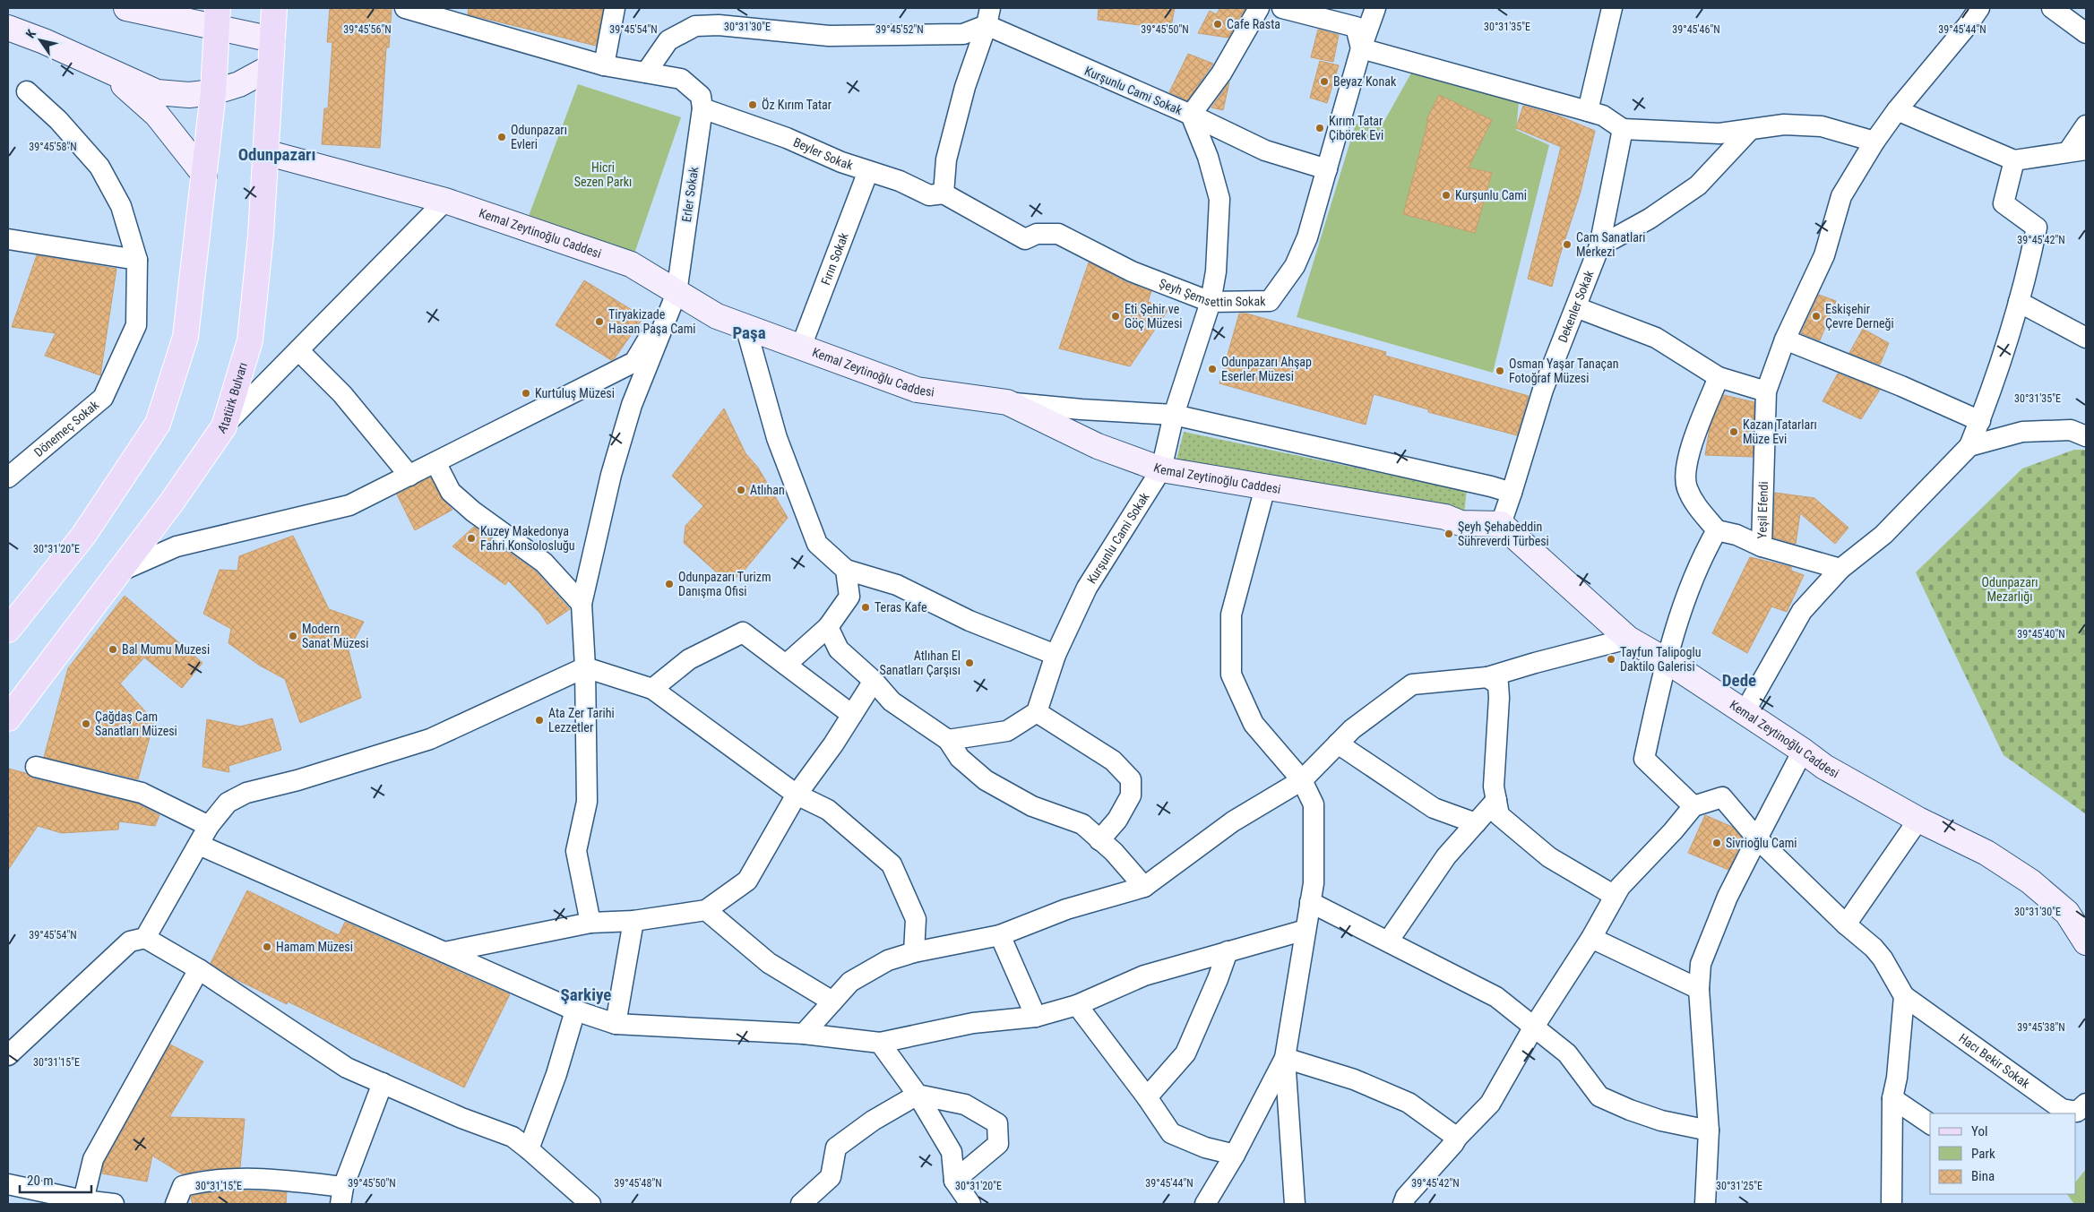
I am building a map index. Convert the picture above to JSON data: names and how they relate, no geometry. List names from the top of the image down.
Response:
{
  "streets": {
    "main road": ["Atatürk Bulvarı"],
    "street": [
      "Kurşunlu Cami Sokak",
      "Beyler Sokak",
      "Erler Sokak",
      "Kemal Zeytinoğlu Caddesi",
      "Fırın Sokak",
      "Şeyh Şemsettin Sokak",
      "Dekenler Sokak",
      "Dönemeç Sokak",
      "Yeşil Efendi",
      "Hacı Bekir Sokak"
    ]
  },
  "crossings": [
    ["Kurşunlu Cami Sokak", "Kemal Zeytinoğlu Caddesi"],
    ["Kurşunlu Cami Sokak", "Şeyh Şemsettin Sokak"],
    ["Beyler Sokak", "Erler Sokak"],
    ["Beyler Sokak", "Fırın Sokak"],
    ["Beyler Sokak", "Şeyh Şemsettin Sokak"],
    ["Erler Sokak", "Kemal Zeytinoğlu Caddesi"],
    ["Kemal Zeytinoğlu Caddesi", "Fırın Sokak"],
    ["Kemal Zeytinoğlu Caddesi", "Dekenler Sokak"],
    ["Kemal Zeytinoğlu Caddesi", "Atatürk Bulvarı"]
  ],
  "districts": [
    "Odunpazarı",
    "Paşa",
    "Dede",
    "Şarkiye"
  ],
  "parks": ["Hicri Sezen Parkı", "Odunpazarı Mezarlığı"],
  "places": [
    "Cafe Rasta",
    "Beyaz Konak",
    "Öz Kırım Tatar",
    "Kırım Tatar Çibörek Evi",
    "Odunpazarı Evleri",
    "Kurşunlu Cami",
    "Cam Sanatlari Merkezi",
    "Eti Şehir ve Göç Müzesi",
    "Eskişehir Çevre Derneği",
    "Tiryakizade Hasan Paşa Cami",
    "Odunpazarı Ahşap Eserler Müzesi",
    "Osman Yaşar Tanaçan Fotoğraf Müzesi",
    "Kurtuluş Müzesi",
    "Kazan Tatarları Müze Evi",
    "Atlıhan",
    "Şeyh Şehabeddin Sühreverdi Türbesi",
    "Kuzey Makedonya Fahri Konsolosluğu",
    "Odunpazarı Turizm Danışma Ofisi",
    "Teras Kafe",
    "Modern Sanat Müzesi",
    "Bal Mumu Muzesi",
    "Tayfun Talipoglu Daktilo Galerisi",
    "Atlıhan El Sanatları Çarşısı",
    "Ata Zer Tarihi Lezzetler",
    "Çağdaş Cam Sanatları Müzesi",
    "Sivrioğlu Cami",
    "Hamam Müzesi"
  ],
  "legend": ["Yol", "Park", "Bina"],
  "scale_bar": "20 m",
  "north": "top left",
  "coordinates": [
    "30°31'30\"E",
    "30°31'35\"E",
    "39°45'56\"N",
    "39°45'54\"N",
    "39°45'52\"N",
    "39°45'50\"N",
    "39°45'46\"N",
    "39°45'44\"N",
    "39°45'58\"N",
    "39°45'42\"N",
    "30°31'20\"E",
    "39°45'40\"N",
    "39°45'38\"N",
    "30°31'15\"E",
    "39°45'48\"N",
    "30°31'25\"E"
  ]
}
